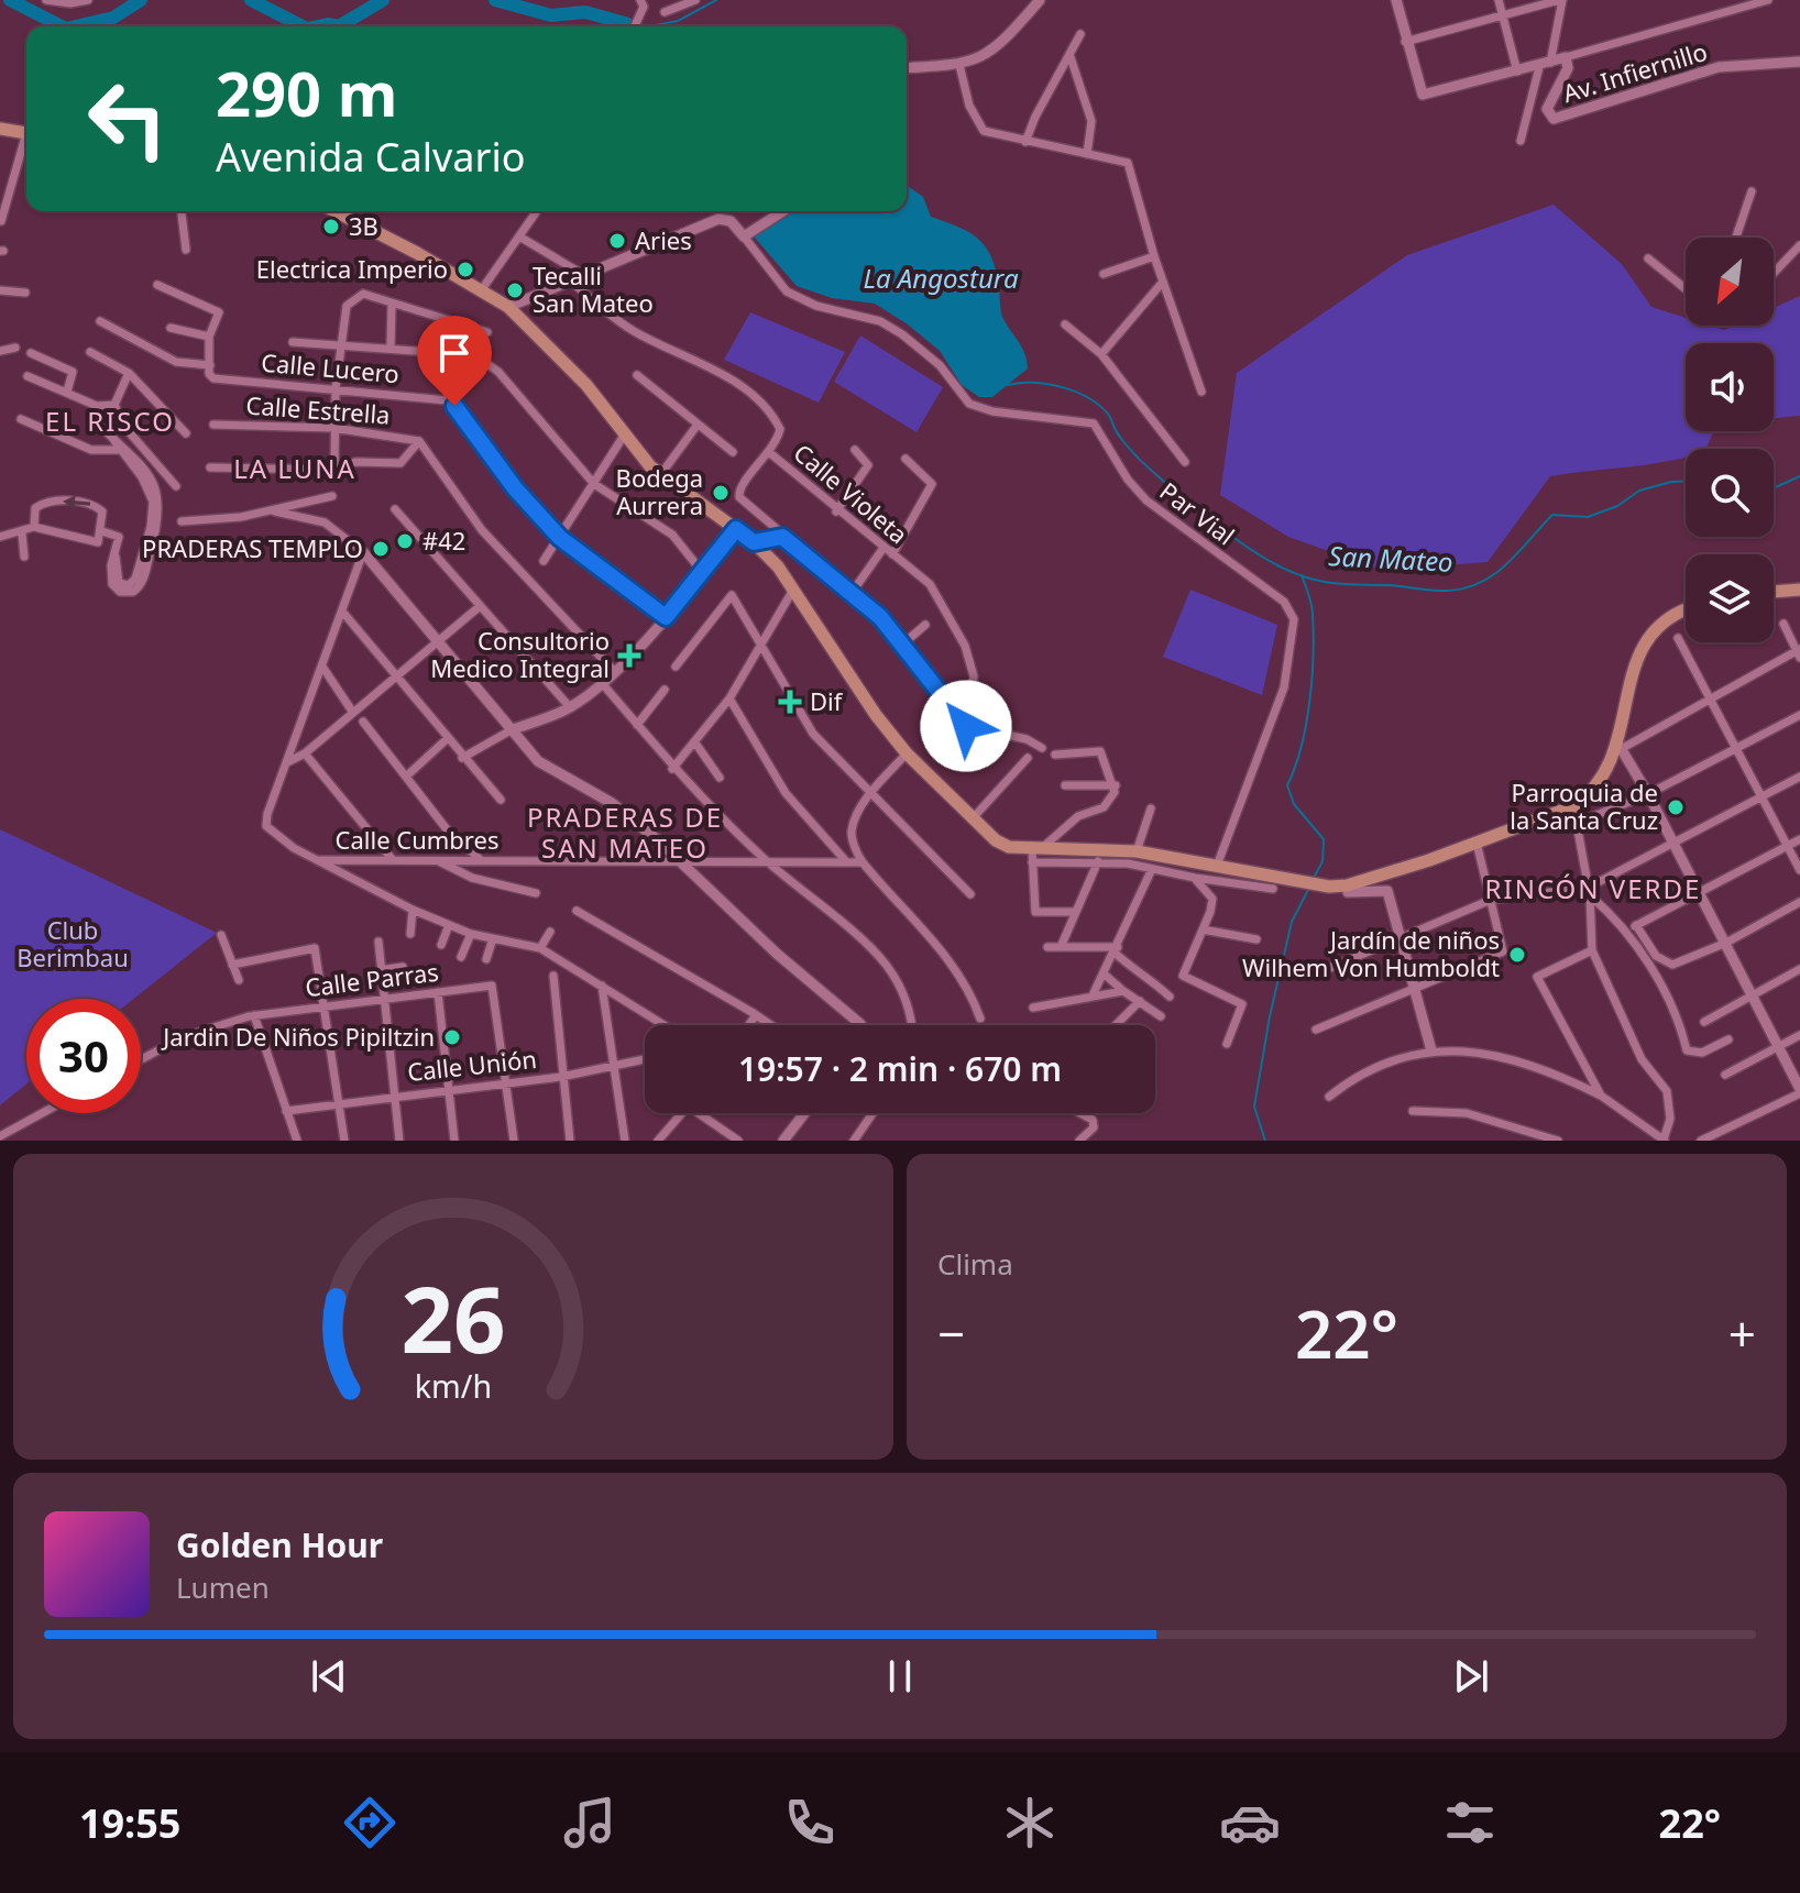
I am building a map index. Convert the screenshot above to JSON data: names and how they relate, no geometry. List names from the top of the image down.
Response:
{
  "streets": {
    "street": [
      "Av. Infiernillo",
      "Calle Lucero",
      "Calle Estrella",
      "Calle Violeta",
      "Par Vial",
      "Calle Cumbres",
      "Calle Parras",
      "Calle Unión"
    ]
  },
  "crossings": [
    ["Calle Parras", "Calle Unión"]
  ],
  "districts": [
    "EL RISCO",
    "LA LUNA",
    "PRADERAS DE SAN MATEO",
    "RINCÓN VERDE"
  ],
  "water": ["La Angostura", "San Mateo"],
  "parks": ["Club Berimbau"],
  "places": {
    "other": [
      "3B",
      "Aries",
      "Electrica Imperio",
      "Tecalli San Mateo",
      "Bodega Aurrera",
      "#42",
      "PRADERAS TEMPLO",
      "Parroquia de la Santa Cruz",
      "Jardín de niños Wilhem Von Humboldt",
      "Jardin De Niños Pipiltzin"
    ],
    "health": ["Consultorio Medico Integral", "Dif"]
  },
  "north": "bottom left",
  "page": {
    "turn": ["290 m", "Avenida Calvario"],
    "limit": "30",
    "trip": "19:57 · 2 min · 670 m",
    "tile": "Clima",
    "heat": ["−", "22°", "+"],
    "song": ["Golden Hour", "Lumen"],
    "tabs": ["19:55", "22°"],
    "gauge": ["26", "km/h"]
  }
}
